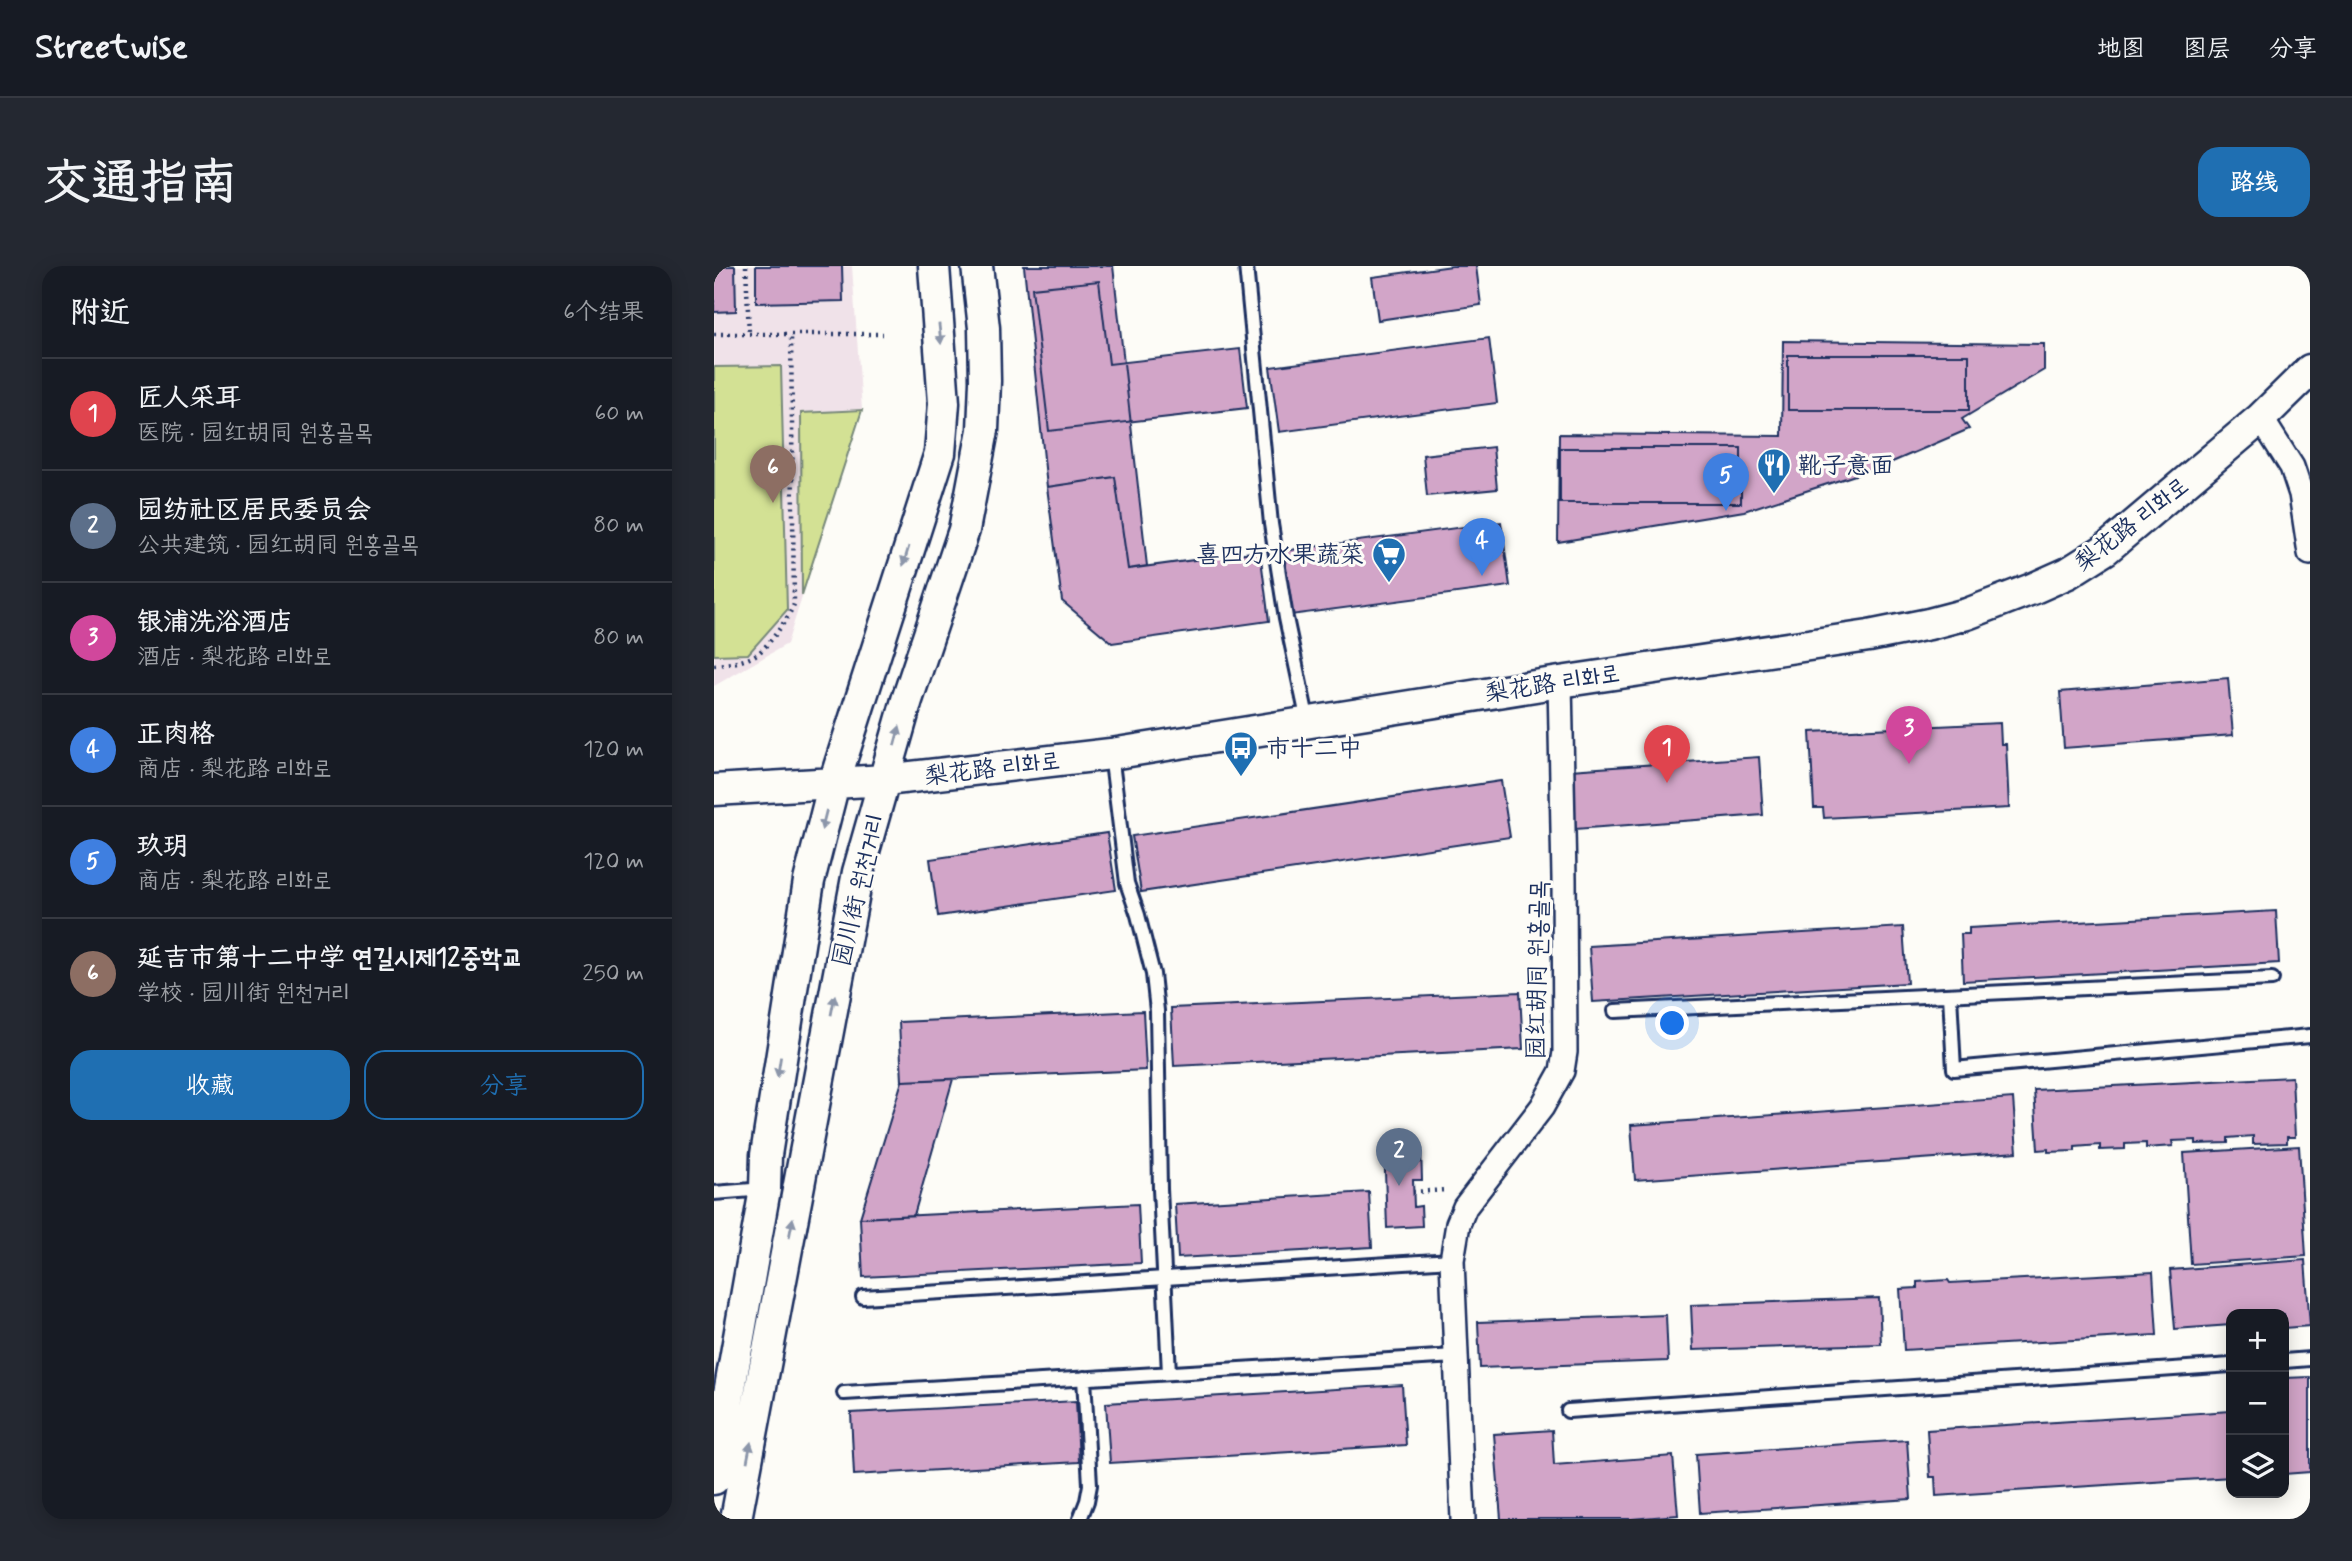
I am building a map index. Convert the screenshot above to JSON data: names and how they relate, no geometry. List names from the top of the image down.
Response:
{
  "streets": {
    "street": ["梨花路 리화로", "园川街 원천거리", "园红胡同 원홍골목"]
  },
  "crossings": [
    ["梨花路 리화로", "园川街 원천거리"],
    ["梨花路 리화로", "园红胡同 원홍골목"]
  ],
  "places": {
    "restaurant": ["靴子意面"],
    "supermarket": ["喜四方水果蔬菜"],
    "bus stop": ["市十二中"]
  },
  "page": {
    "header": "Streetwise",
    "nav": ["地图", "图层", "分享"],
    "title": "交通指南",
    "buttons": [
      "路线",
      ["收藏", "分享"]
    ],
    "heading": ["附近", "6个结果"],
    "list": [
      {
        "mark": "1",
        "name": "匠人采耳",
        "note": "医院 · 园红胡同 원홍골목",
        "value": "60 m"
      },
      {
        "mark": "2",
        "name": "园纺社区居民委员会",
        "note": "公共建筑 · 园红胡同 원홍골목",
        "value": "80 m"
      },
      {
        "mark": "3",
        "name": "银浦洗浴酒店",
        "note": "酒店 · 梨花路 리화로",
        "value": "80 m"
      },
      {
        "mark": "4",
        "name": "正肉格",
        "note": "商店 · 梨花路 리화로",
        "value": "120 m"
      },
      {
        "mark": "5",
        "name": "玖玥",
        "note": "商店 · 梨花路 리화로",
        "value": "120 m"
      },
      {
        "mark": "6",
        "name": "延吉市第十二中学 연길시제12중학교",
        "note": "学校 · 园川街 원천거리",
        "value": "250 m"
      }
    ],
    "pins": [
      "6",
      "5",
      "4",
      "3",
      "1",
      "2"
    ],
    "map_buttons": ["+", "−"]
  }
}
